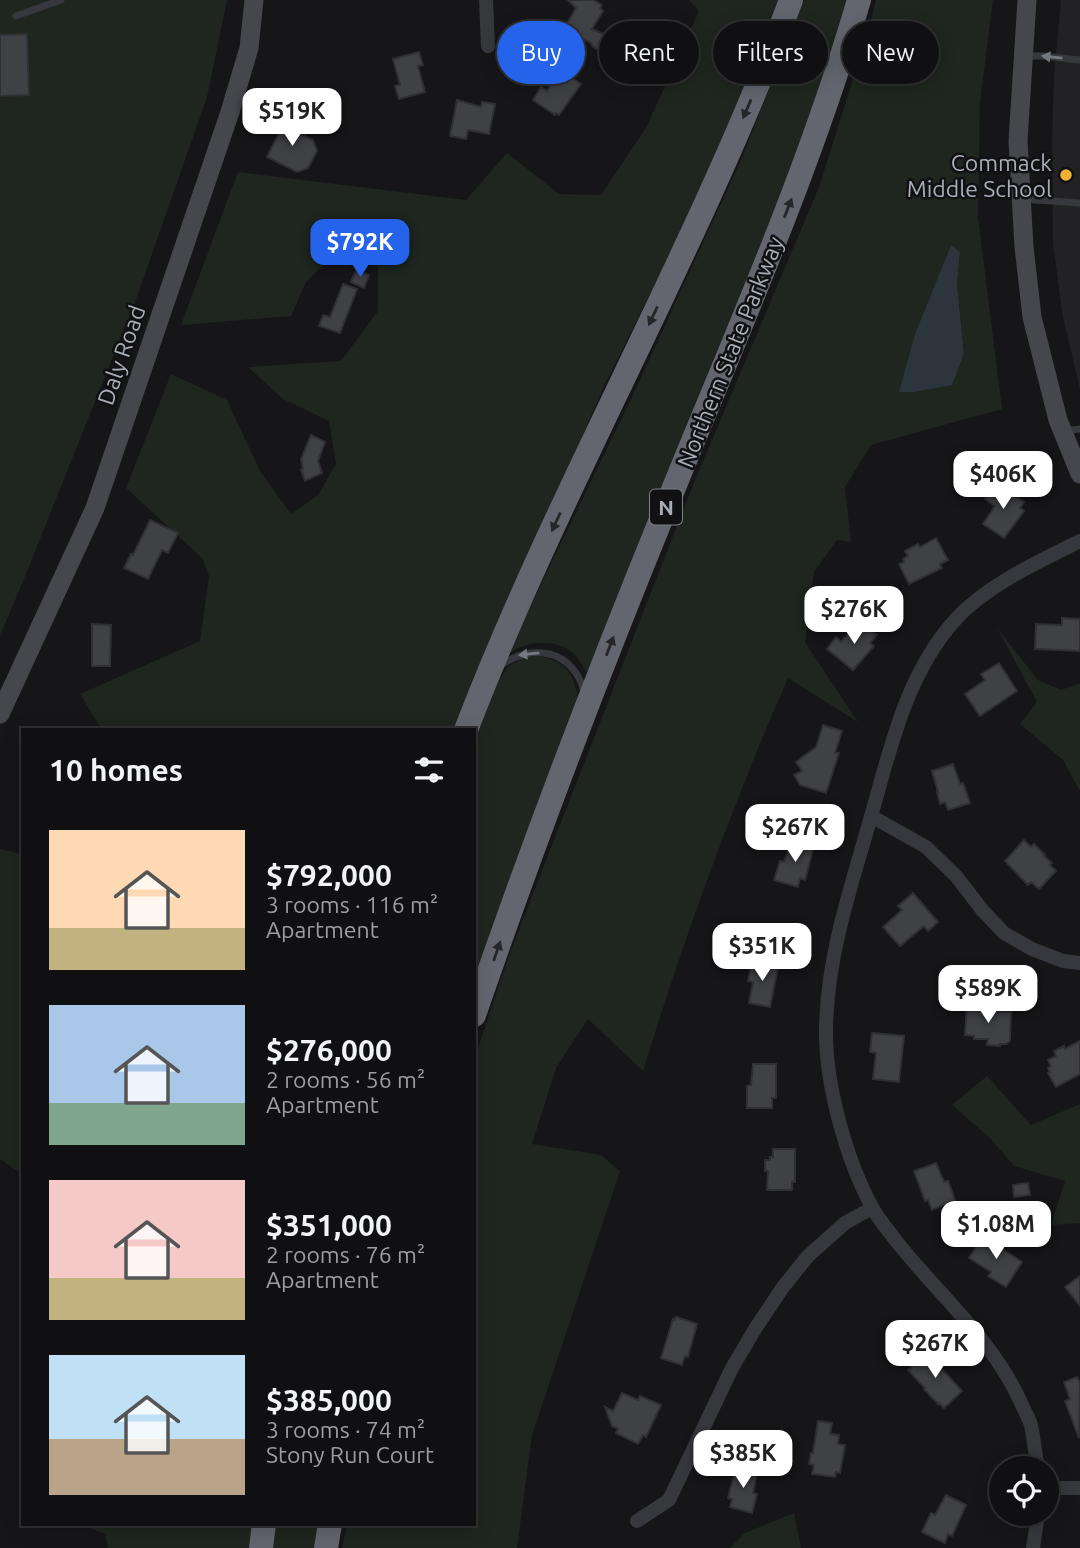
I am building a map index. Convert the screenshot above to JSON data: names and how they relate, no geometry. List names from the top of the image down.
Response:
{
  "streets": {
    "highway": ["Northern State Parkway", "N"],
    "main road": ["Daly Road"]
  },
  "places": ["Commack Middle School"],
  "page": {
    "chip": [
      "Buy",
      "Rent",
      "Filters",
      "New"
    ],
    "price": [
      "$519K",
      "$792K",
      "$406K",
      "$276K",
      "$267K",
      "$351K",
      "$589K",
      "$1.08M",
      "$267K",
      "$385K"
    ],
    "heading": "10 homes",
    "list": [
      {
        "name": "$792,000",
        "note": "3 rooms · 116 m² · Apartment"
      },
      {
        "name": "$276,000",
        "note": "2 rooms · 56 m² · Apartment"
      },
      {
        "name": "$351,000",
        "note": "2 rooms · 76 m² · Apartment"
      },
      {
        "name": "$385,000",
        "note": "3 rooms · 74 m² · Stony Run Court"
      }
    ]
  }
}
